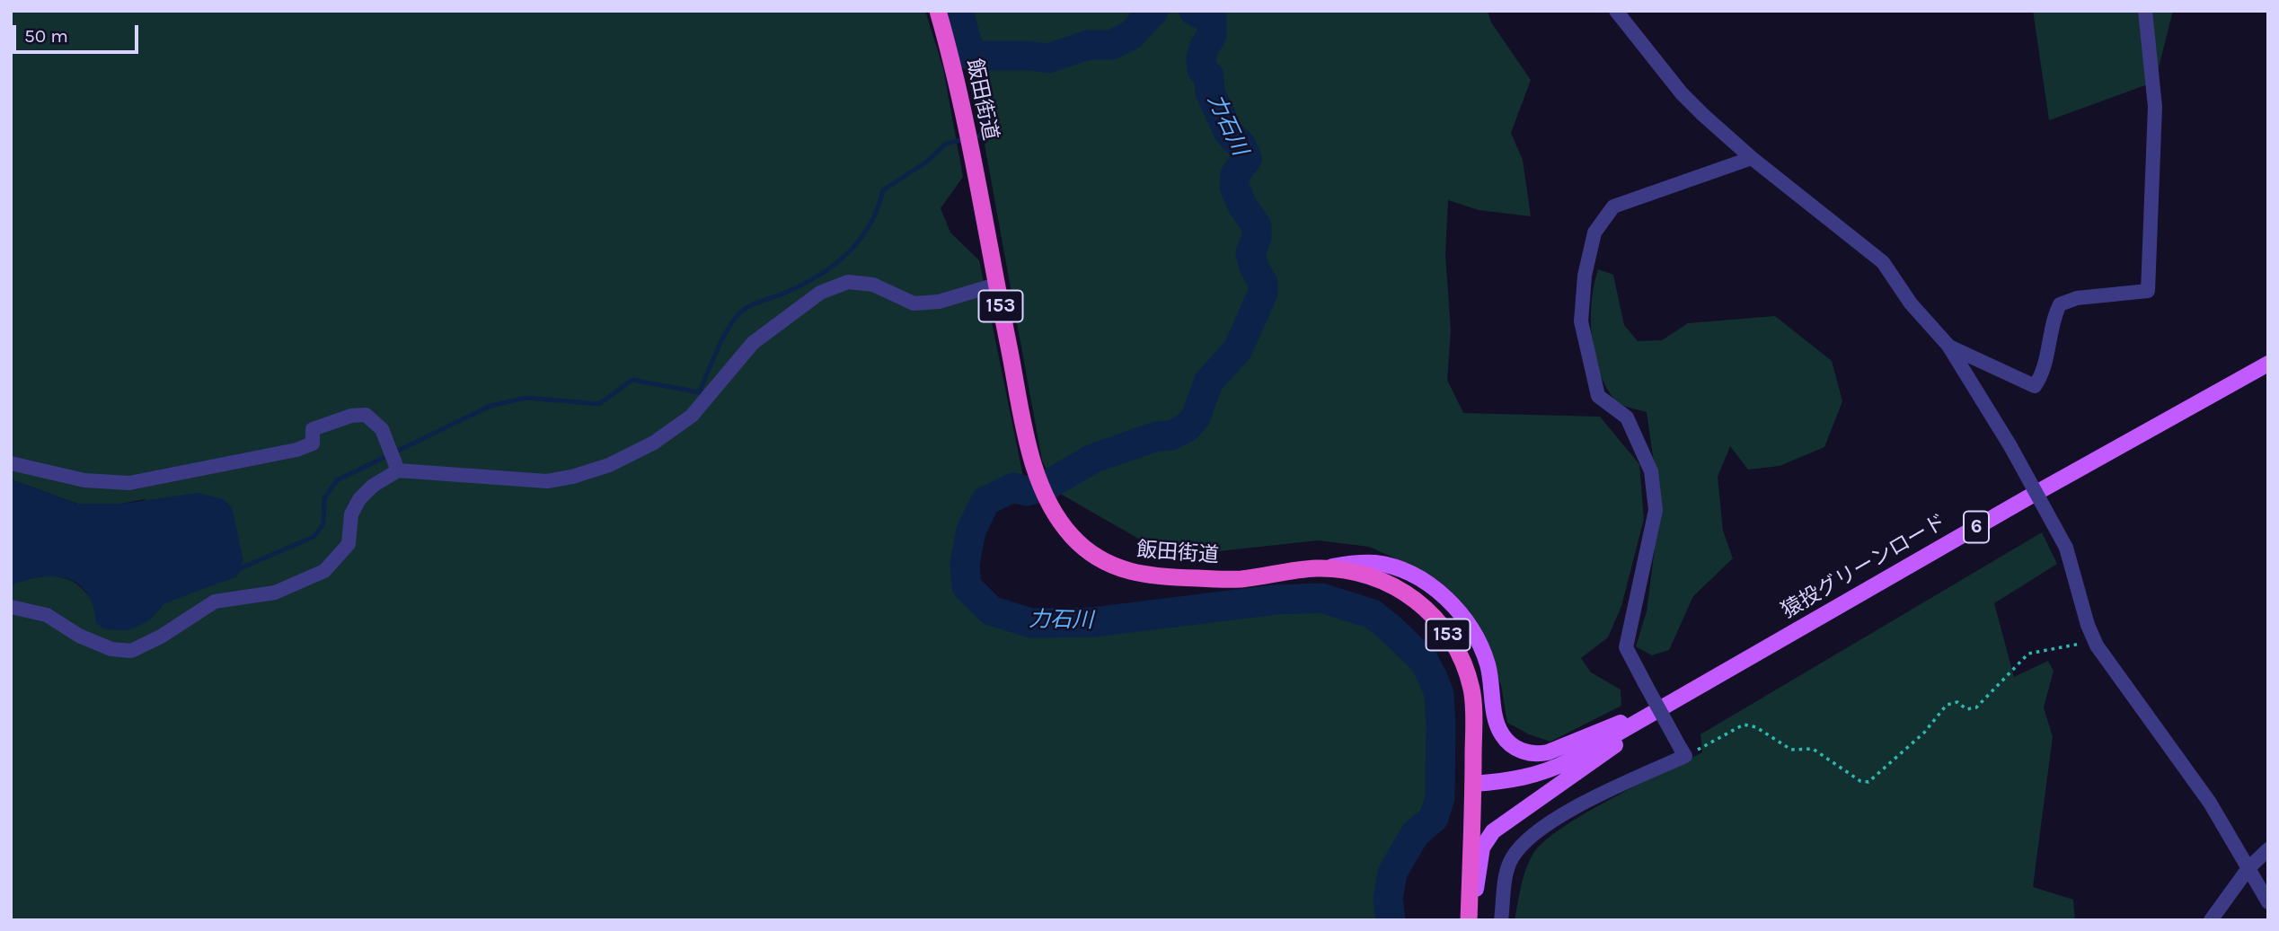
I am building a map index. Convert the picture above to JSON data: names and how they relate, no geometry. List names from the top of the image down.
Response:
{
  "streets": {
    "highway": ["飯田街道", "153"],
    "main road": ["6", "猿投グリーンロード"]
  },
  "crossings": [
    ["飯田街道", "猿投グリーンロード"]
  ],
  "water": ["力石川"],
  "scale_bar": "50 m"
}
